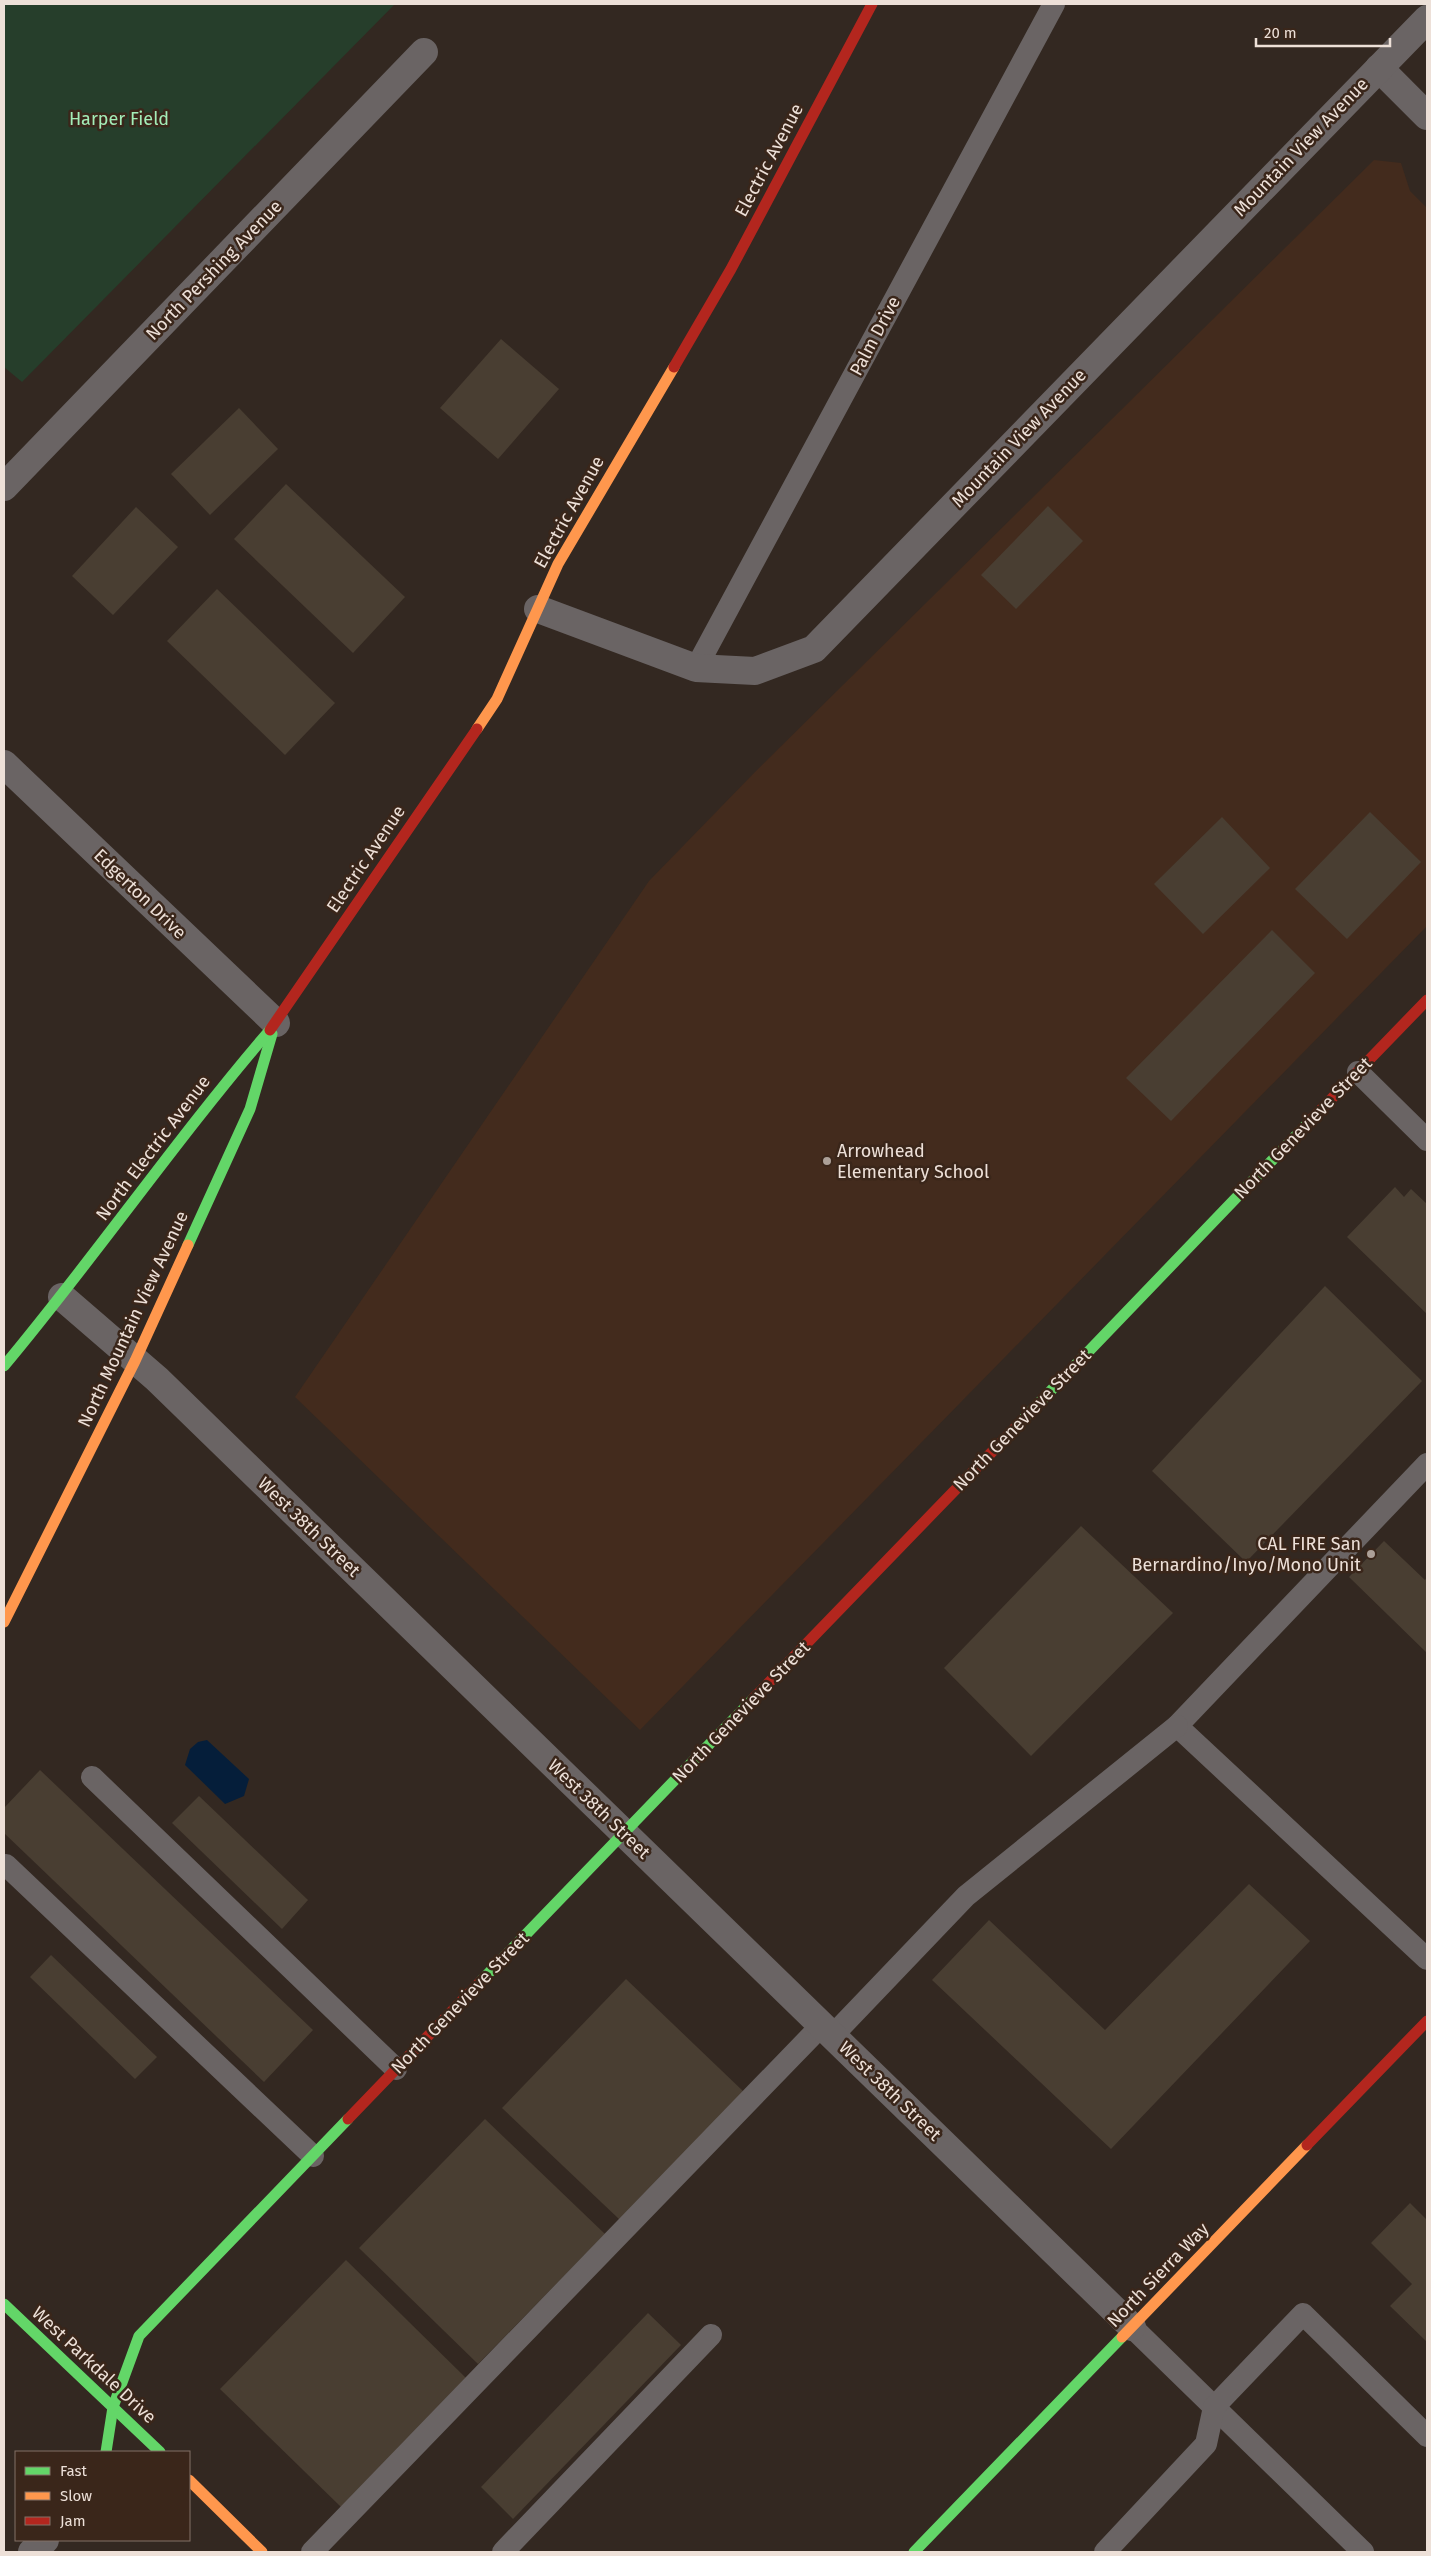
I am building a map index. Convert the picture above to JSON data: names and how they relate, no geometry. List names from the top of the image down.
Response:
{
  "streets": {
    "street": [
      "Mountain View Avenue",
      "Electric Avenue",
      "North Pershing Avenue",
      "Edgerton Drive",
      "North Genevieve Street",
      "North Electric Avenue",
      "North Mountain View Avenue",
      "West 38th Street",
      "North Sierra Way",
      "West Parkdale Drive"
    ],
    "lane": ["Palm Drive"]
  },
  "crossings": [
    ["Mountain View Avenue", "Electric Avenue"],
    ["Mountain View Avenue", "Palm Drive"],
    ["Electric Avenue", "Edgerton Drive"],
    ["Electric Avenue", "North Electric Avenue"],
    ["Electric Avenue", "North Mountain View Avenue"],
    ["Edgerton Drive", "North Electric Avenue"],
    ["Edgerton Drive", "North Mountain View Avenue"],
    ["North Genevieve Street", "West 38th Street"],
    ["North Genevieve Street", "West Parkdale Drive"],
    ["North Electric Avenue", "North Mountain View Avenue"],
    ["North Electric Avenue", "West 38th Street"],
    ["North Mountain View Avenue", "West 38th Street"],
    ["West 38th Street", "North Sierra Way"]
  ],
  "parks": ["Harper Field"],
  "places": ["Arrowhead Elementary School", "CAL FIRE San Bernardino/Inyo/Mono Unit"],
  "legend": ["Fast", "Slow", "Jam"],
  "scale_bar": "20 m"
}
